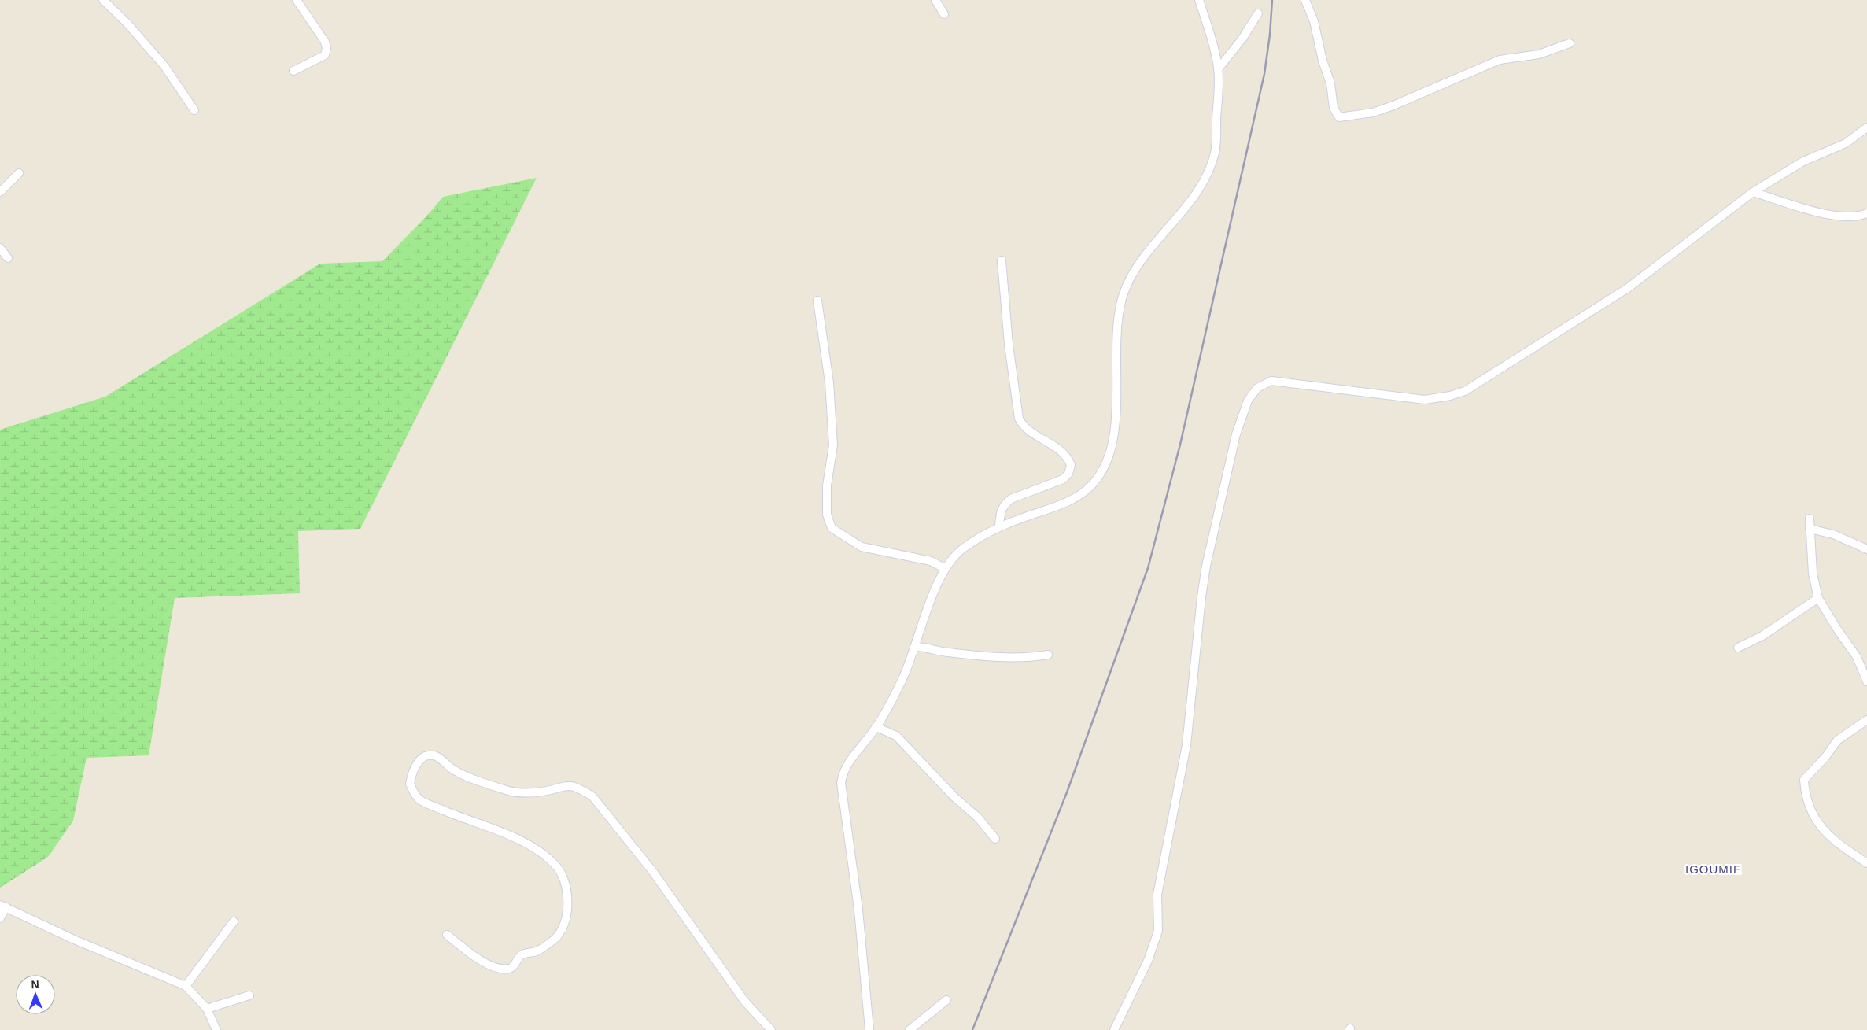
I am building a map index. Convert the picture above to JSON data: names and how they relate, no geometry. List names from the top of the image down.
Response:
{
  "districts": ["IGOUMIE"],
  "north": "top"
}
